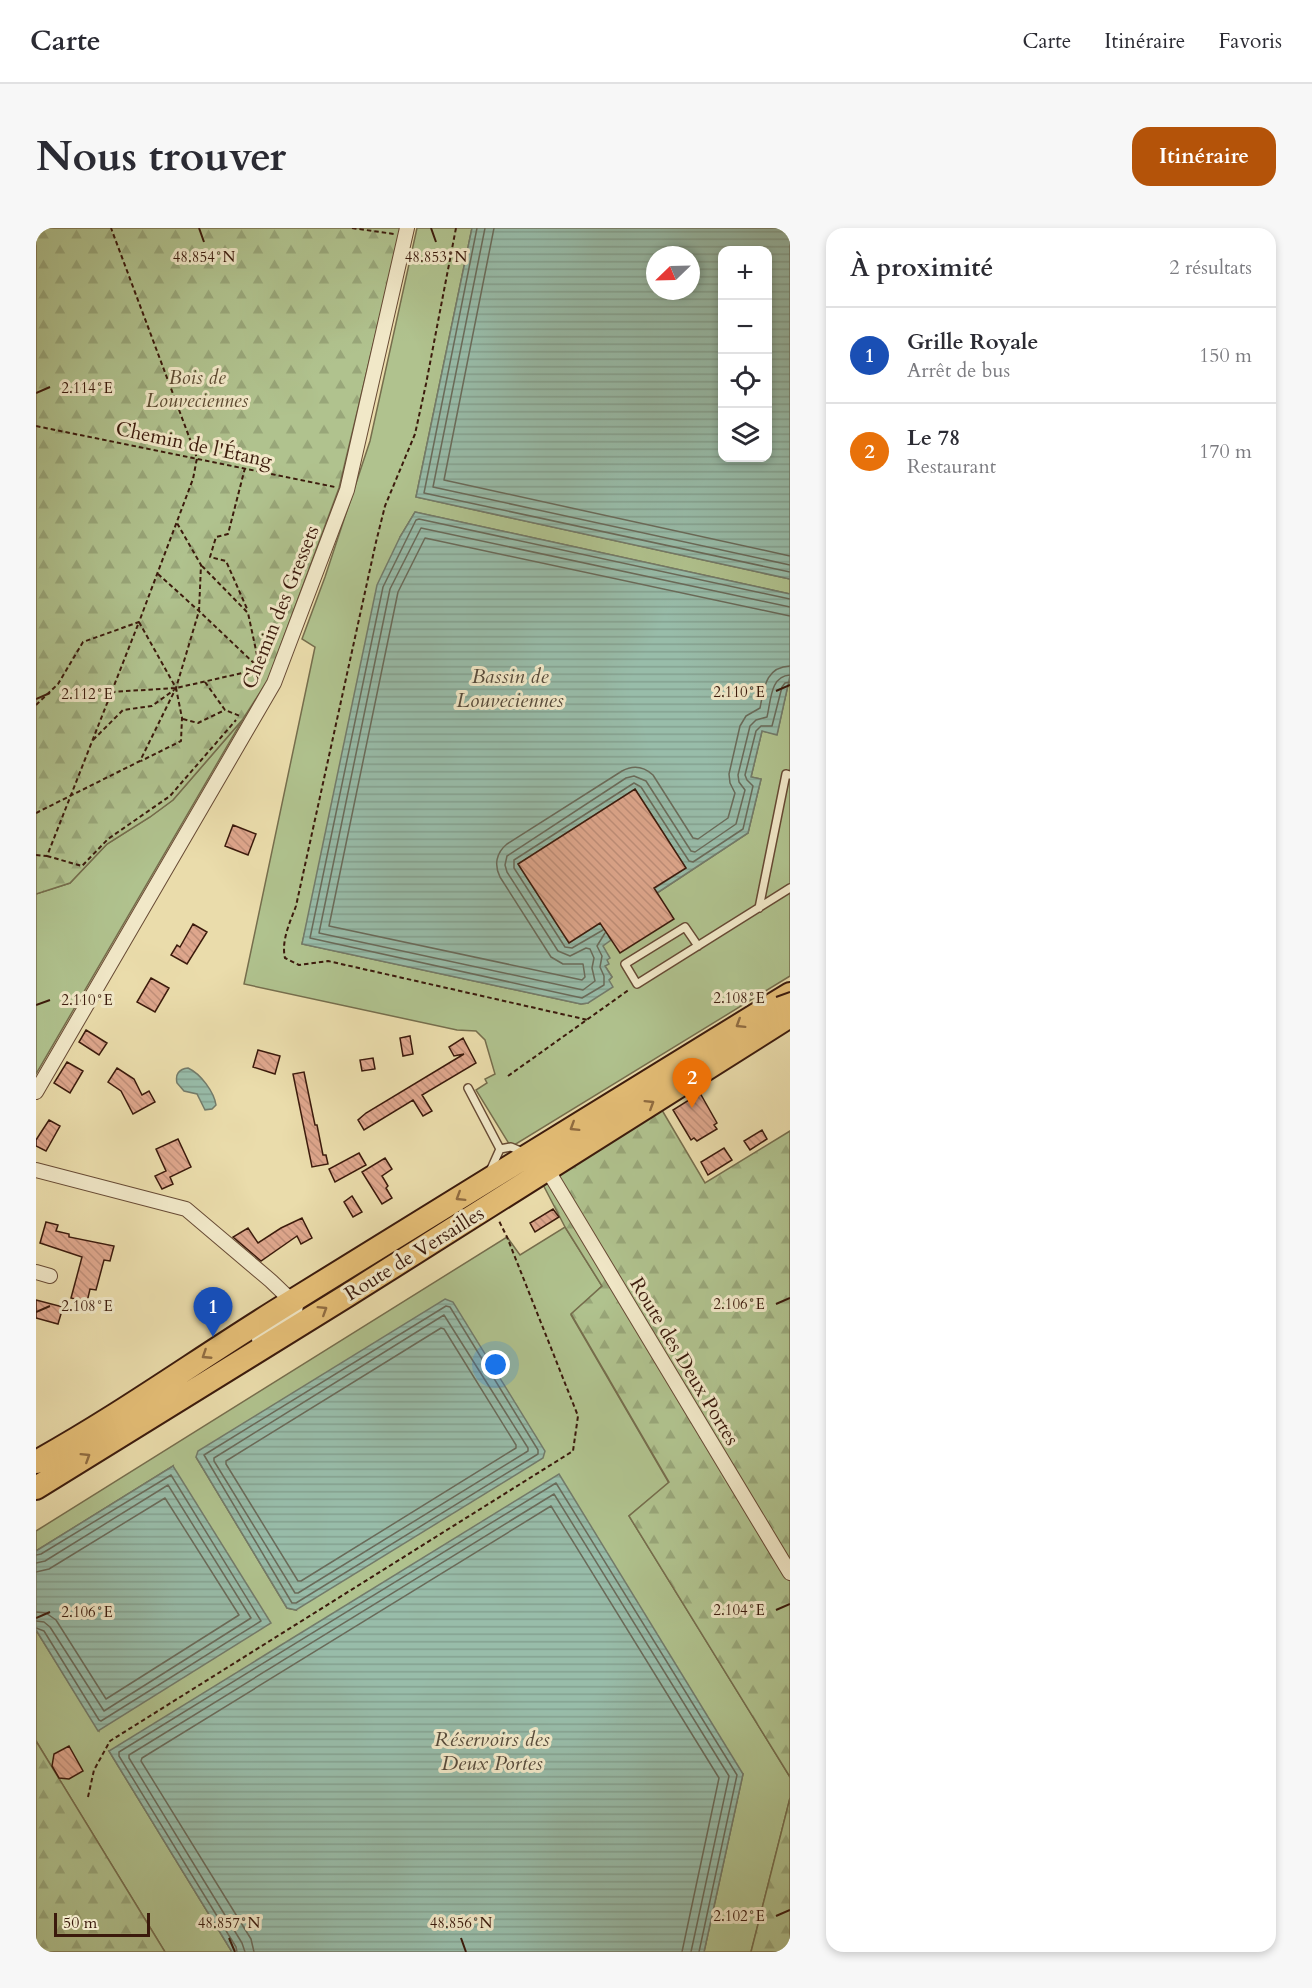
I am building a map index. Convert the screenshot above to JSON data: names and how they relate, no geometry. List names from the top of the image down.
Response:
{
  "streets": {
    "main road": ["Route de Versailles"],
    "street": ["Chemin des Gressets", "Route des Deux Portes"],
    "path": ["Chemin de l'Étang"]
  },
  "crossings": [
    ["Chemin de l'Étang", "Chemin des Gressets"],
    ["Route de Versailles", "Route des Deux Portes"]
  ],
  "water": ["Bassin de Louveciennes", "Réservoirs des Deux Portes"],
  "parks": ["Bois de Louveciennes"],
  "scale_bar": "50 m",
  "north": "bottom left",
  "page": {
    "header": "Carte",
    "nav": ["Carte", "Itinéraire", "Favoris"],
    "buttons": "Itinéraire",
    "title": "Nous trouver",
    "heading": ["À proximité", "2 résultats"],
    "map_buttons": ["+", "−"],
    "list": [
      {
        "mark": "1",
        "name": "Grille Royale",
        "note": "Arrêt de bus",
        "value": "150 m"
      },
      {
        "mark": "2",
        "name": "Le 78",
        "note": "Restaurant",
        "value": "170 m"
      }
    ],
    "pins": ["2", "1"],
    "scale": "50 m"
  },
  "coordinates": [
    "48.854°N",
    "48.853°N",
    "2.114°E",
    "2.110°E",
    "2.112°E",
    "2.108°E",
    "2.106°E",
    "2.104°E",
    "2.102°E",
    "48.857°N",
    "48.856°N"
  ]
}
